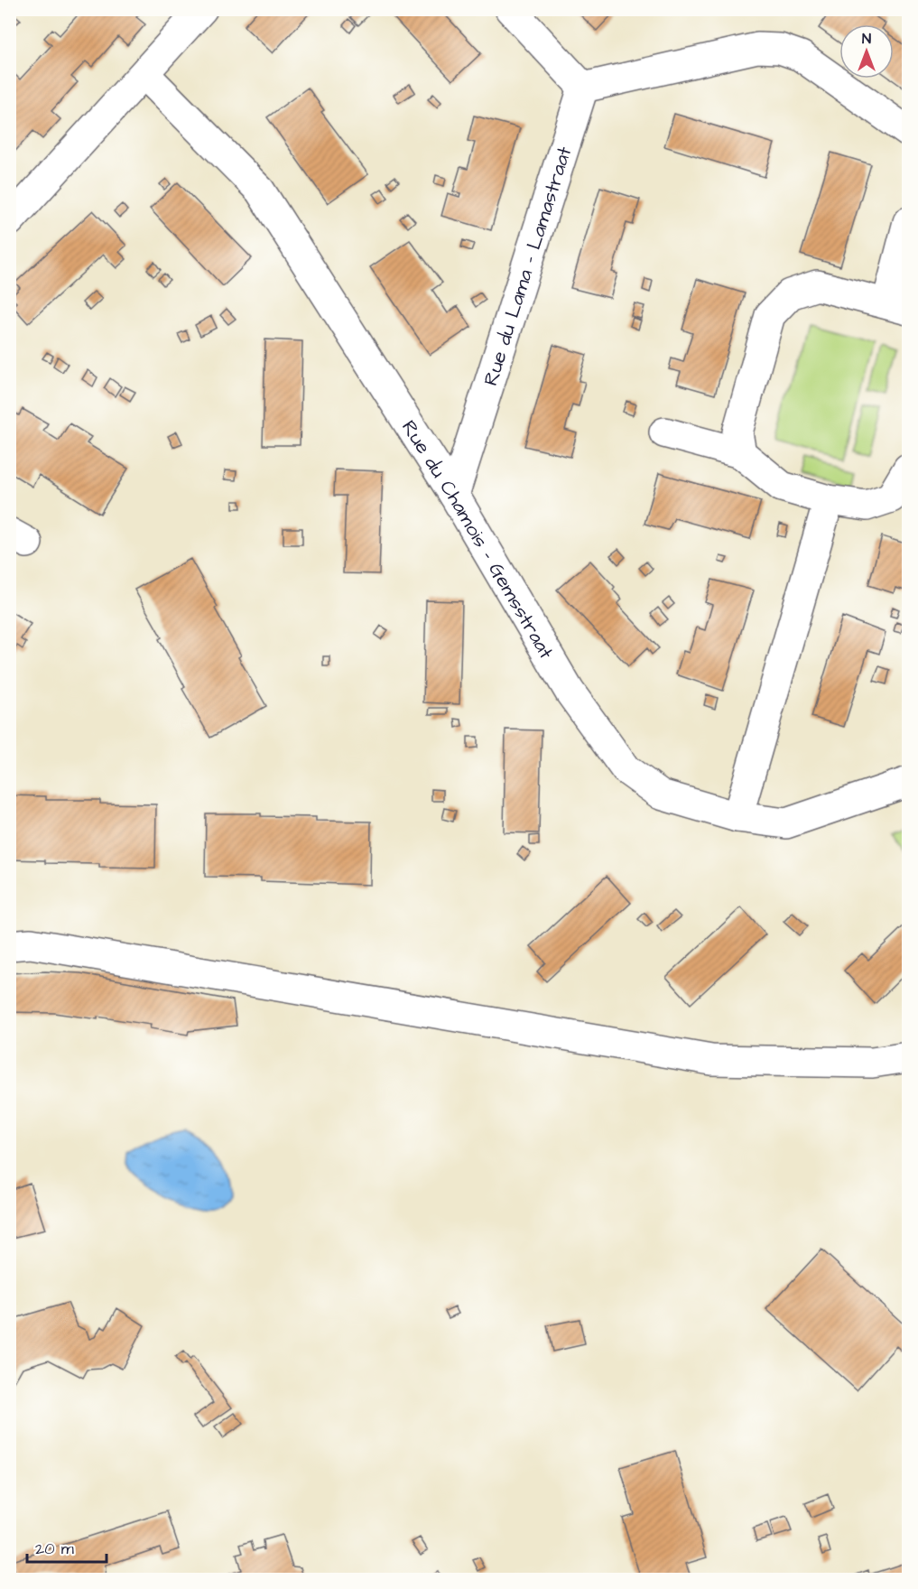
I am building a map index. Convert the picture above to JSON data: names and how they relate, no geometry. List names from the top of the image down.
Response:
{
  "streets": {
    "street": ["Rue du Lama - Lamastraat", "Rue du Chamois - Gemsstraat"]
  },
  "crossings": [
    ["Rue du Lama - Lamastraat", "Rue du Chamois - Gemsstraat"]
  ],
  "scale_bar": "20 m",
  "north": "top"
}
